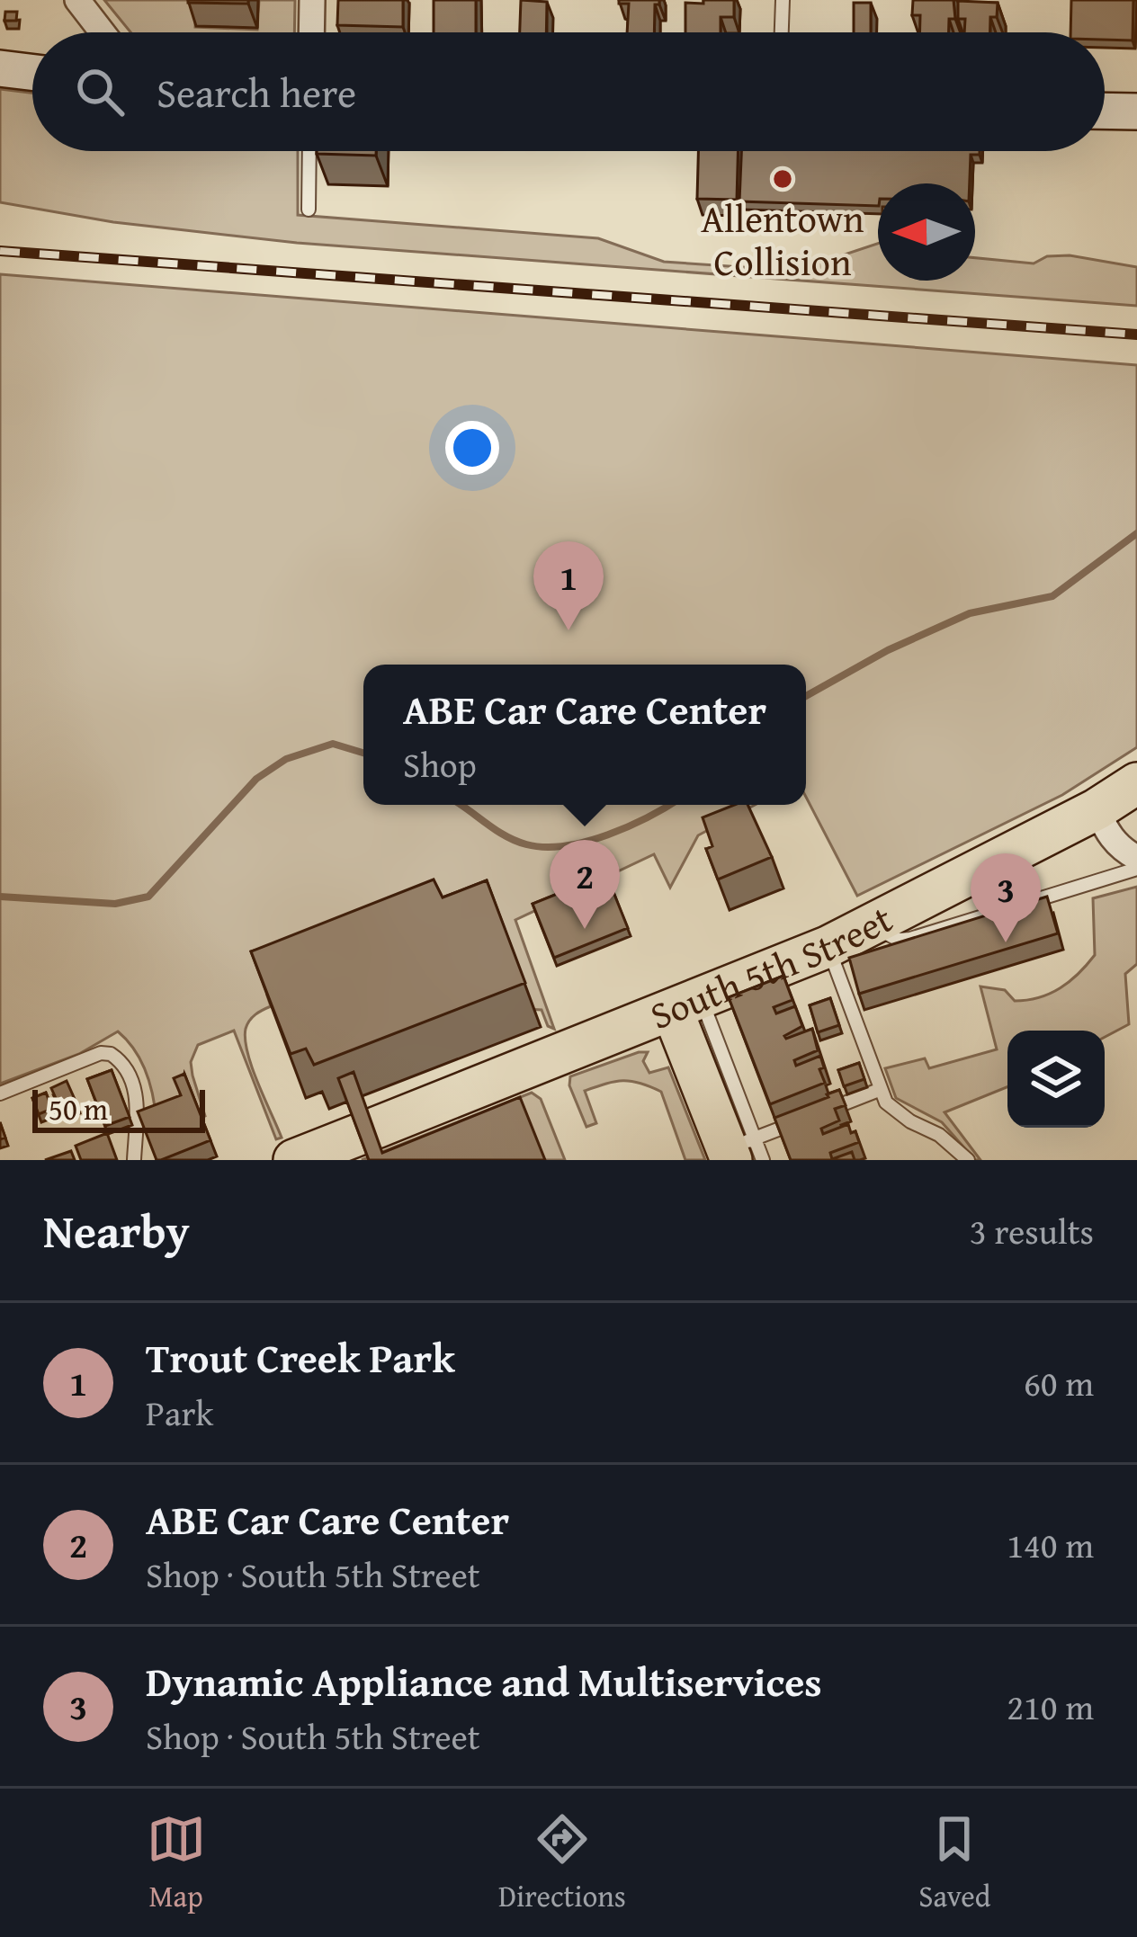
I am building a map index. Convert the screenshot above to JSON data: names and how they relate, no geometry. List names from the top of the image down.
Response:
{
  "streets": {
    "main road": ["South 5th Street"]
  },
  "places": ["Allentown Collision"],
  "scale_bar": "50 m",
  "north": "left",
  "page": {
    "search": "Search here",
    "pins": ["1", "2", "3"],
    "popup": ["ABE Car Care Center", "Shop"],
    "scale": "50 m",
    "heading": ["Nearby", "3 results"],
    "list": [
      {
        "mark": "1",
        "name": "Trout Creek Park",
        "note": "Park",
        "value": "60 m"
      },
      {
        "mark": "2",
        "name": "ABE Car Care Center",
        "note": "Shop · South 5th Street",
        "value": "140 m"
      },
      {
        "mark": "3",
        "name": "Dynamic Appliance and Multiservices",
        "note": "Shop · South 5th Street",
        "value": "210 m"
      }
    ],
    "nav": ["Map", "Directions", "Saved"]
  }
}
